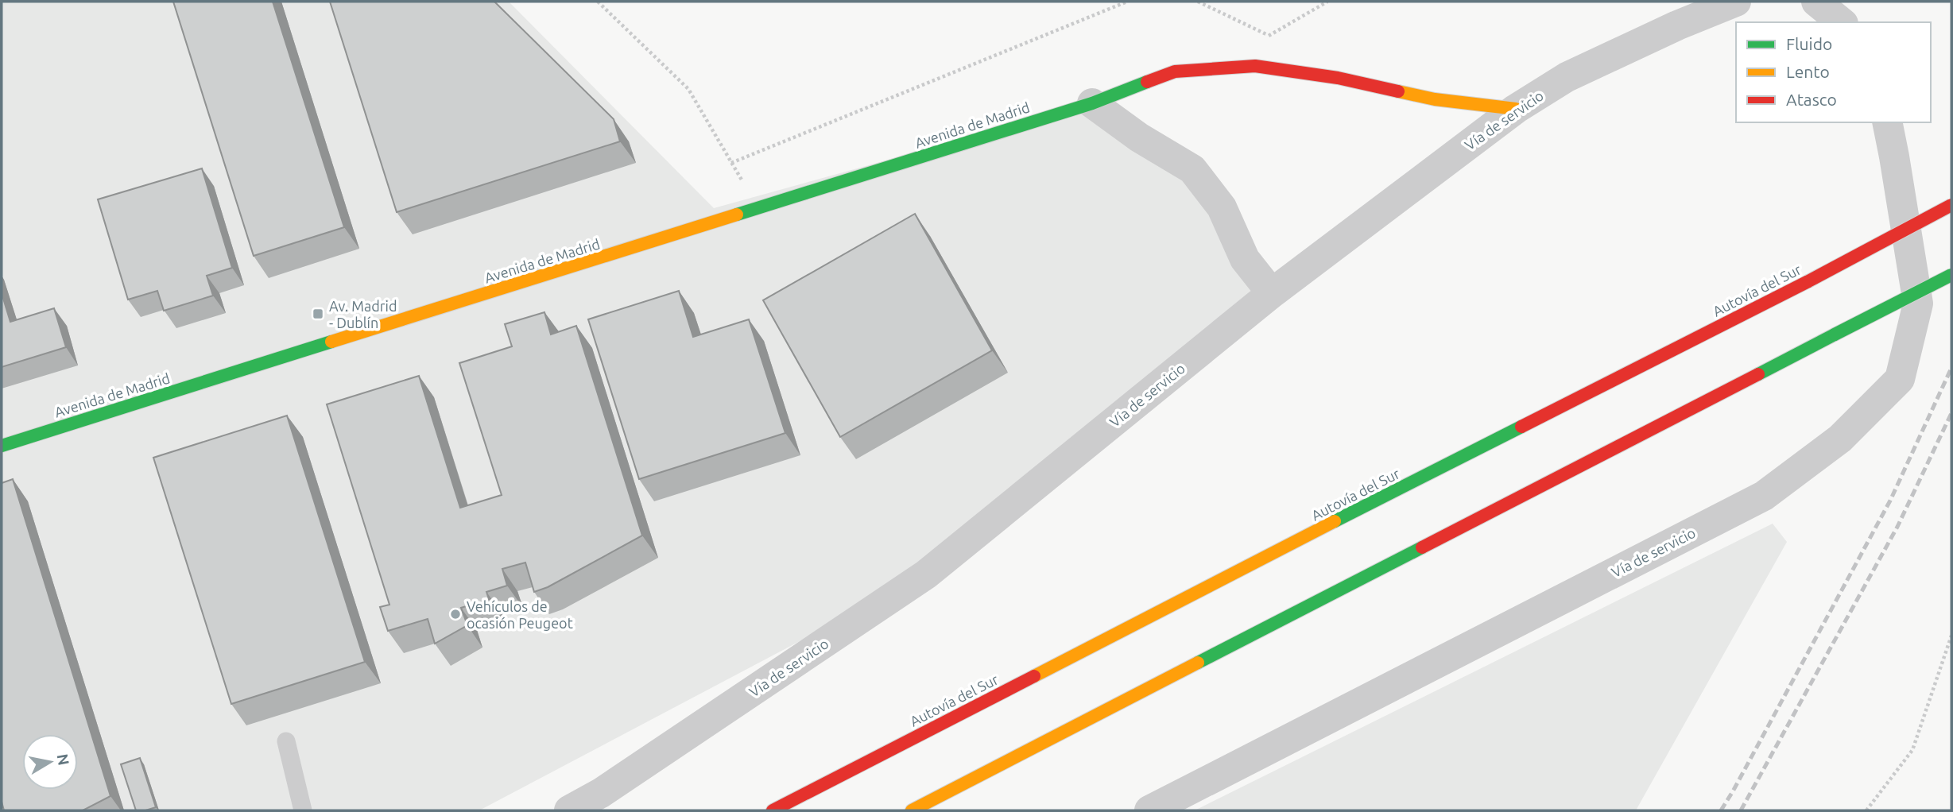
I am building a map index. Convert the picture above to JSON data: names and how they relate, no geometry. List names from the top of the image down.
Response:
{
  "streets": {
    "main road": ["Avenida de Madrid", "Autovía del Sur"],
    "street": ["Vía de servicio"]
  },
  "crossings": [
    ["Vía de servicio", "Avenida de Madrid"]
  ],
  "places": {
    "transit": ["Av. Madrid - Dublín"],
    "other": ["Vehículos de ocasión Peugeot"]
  },
  "legend": ["Fluido", "Lento", "Atasco"],
  "north": "right"
}
